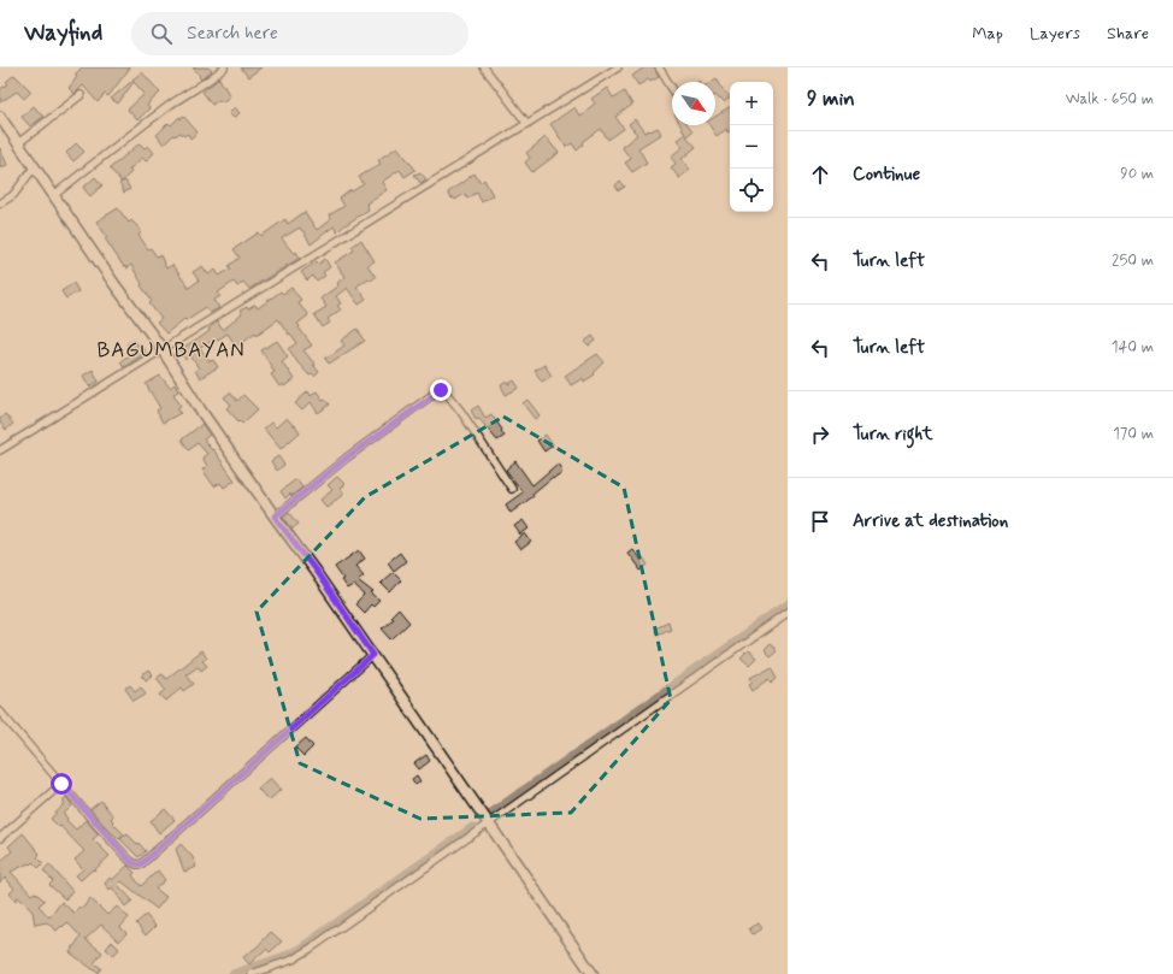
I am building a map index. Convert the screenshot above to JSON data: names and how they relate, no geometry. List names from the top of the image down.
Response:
{
  "districts": ["BAGUMBAYAN"],
  "north": "bottom right",
  "page": {
    "header": "Wayfind",
    "search": "Search here",
    "nav": ["Map", "Layers", "Share"],
    "heading": ["9 min", "Walk · 650 m"],
    "map_buttons": ["+", "−"],
    "list": [
      ["Continue", "90 m"],
      ["Turn left", "250 m"],
      ["Turn left", "140 m"],
      ["Turn right", "170 m"],
      "Arrive at destination"
    ]
  }
}
